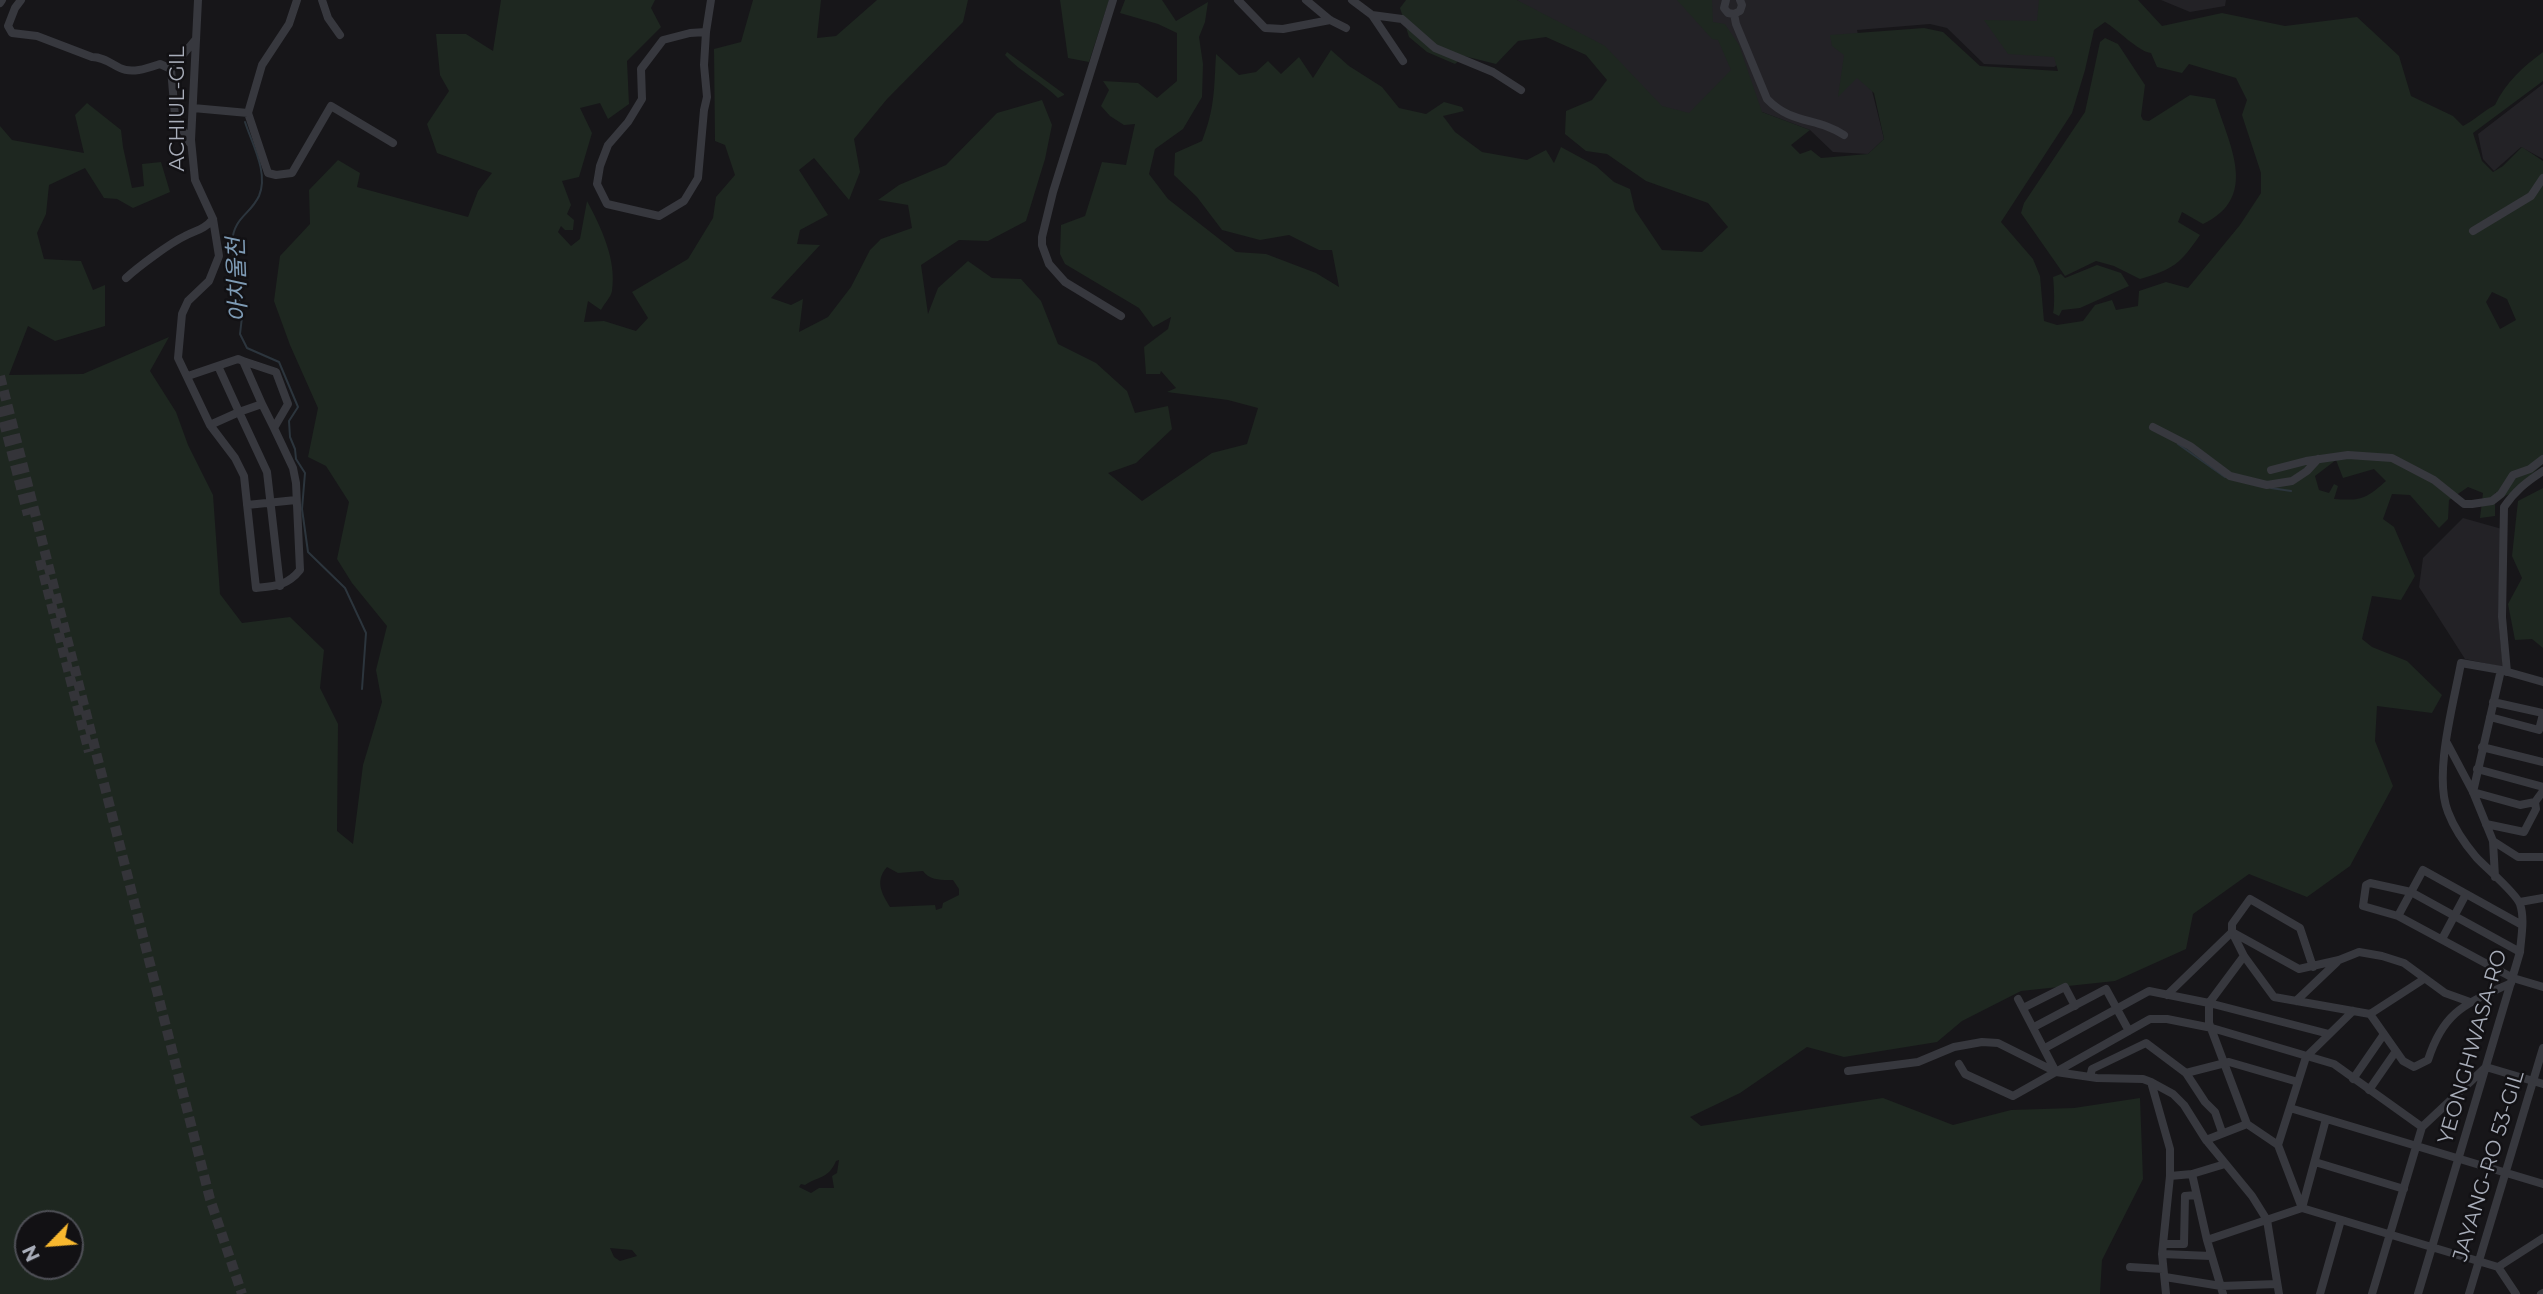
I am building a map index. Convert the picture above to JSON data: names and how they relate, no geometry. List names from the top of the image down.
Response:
{
  "streets": {
    "street": ["ACHIUL-GIL", "YEONGHWASA-RO", "JAYANG-RO 53-GIL"]
  },
  "water": ["아치울천"],
  "north": "bottom left"
}
